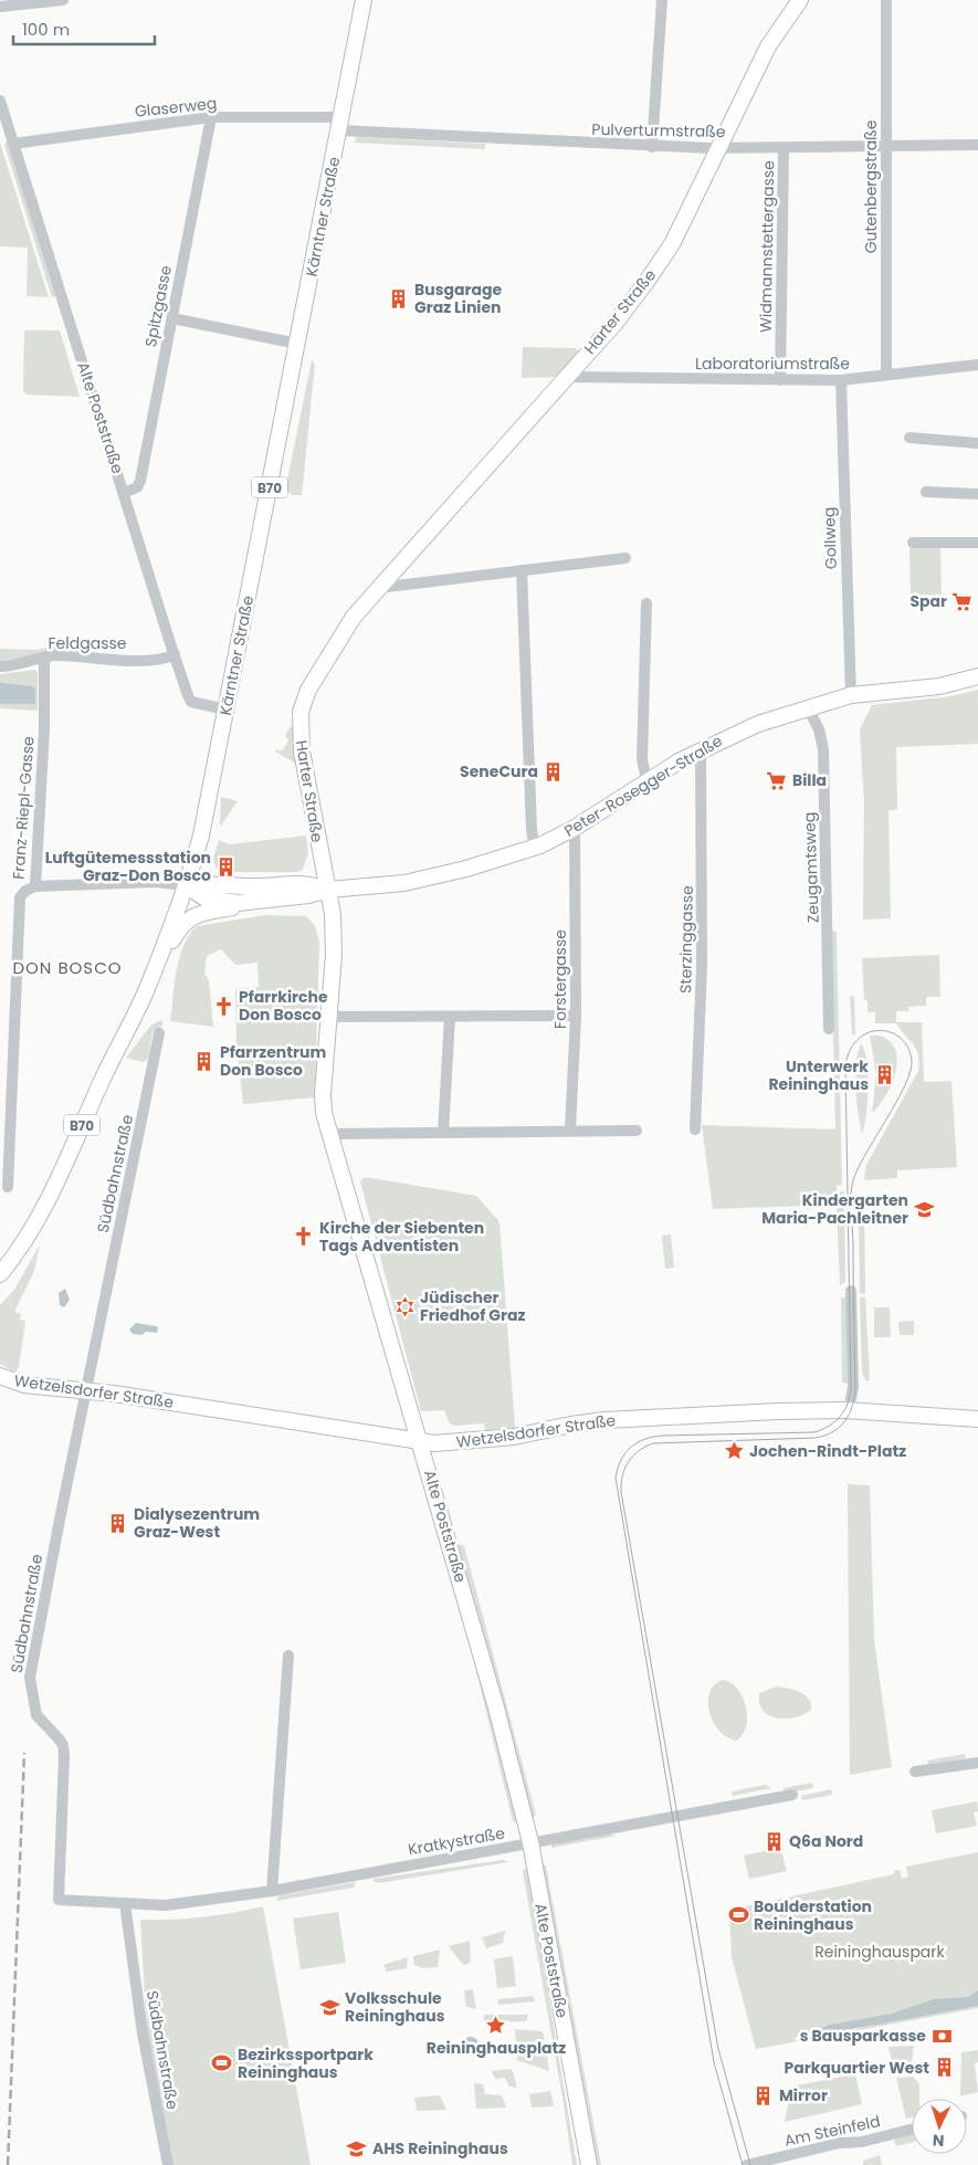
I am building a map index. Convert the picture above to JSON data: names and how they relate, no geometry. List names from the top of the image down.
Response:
{
  "streets": {
    "main road": [
      "Kärntner Straße",
      "Harter Straße",
      "Alte Poststraße",
      "B70",
      "Peter-Rosegger-Straße",
      "Wetzelsdorfer Straße"
    ],
    "street": [
      "Glaserweg",
      "Pulverturmstraße",
      "Gutenbergstraße",
      "Widmannstettergasse",
      "Spitzgasse",
      "Laboratoriumstraße",
      "Gollweg",
      "Feldgasse",
      "Franz-Riepl-Gasse",
      "Zeugamtsweg",
      "Sterzinggasse",
      "Forstergasse",
      "Südbahnstraße",
      "Kratkystraße",
      "Am Steinfeld"
    ]
  },
  "crossings": [
    ["Glaserweg", "Pulverturmstraße"],
    ["Glaserweg", "Kärntner Straße"],
    ["Glaserweg", "Spitzgasse"],
    ["Glaserweg", "Alte Poststraße"],
    ["Pulverturmstraße", "Gutenbergstraße"],
    ["Pulverturmstraße", "Kärntner Straße"],
    ["Pulverturmstraße", "Widmannstettergasse"],
    ["Pulverturmstraße", "Harter Straße"],
    ["Gutenbergstraße", "Laboratoriumstraße"],
    ["Kärntner Straße", "Alte Poststraße"],
    ["Kärntner Straße", "Peter-Rosegger-Straße"],
    ["Widmannstettergasse", "Laboratoriumstraße"],
    ["Spitzgasse", "Alte Poststraße"],
    ["Harter Straße", "Laboratoriumstraße"],
    ["Harter Straße", "Alte Poststraße"],
    ["Harter Straße", "Peter-Rosegger-Straße"],
    ["Laboratoriumstraße", "Gollweg"],
    ["Alte Poststraße", "Feldgasse"],
    ["Alte Poststraße", "Peter-Rosegger-Straße"],
    ["Alte Poststraße", "Wetzelsdorfer Straße"],
    ["Alte Poststraße", "Kratkystraße"],
    ["Gollweg", "Peter-Rosegger-Straße"],
    ["Feldgasse", "Franz-Riepl-Gasse"],
    ["Peter-Rosegger-Straße", "Zeugamtsweg"],
    ["Peter-Rosegger-Straße", "Sterzinggasse"],
    ["Peter-Rosegger-Straße", "Forstergasse"],
    ["Südbahnstraße", "Wetzelsdorfer Straße"],
    ["Südbahnstraße", "Kratkystraße"]
  ],
  "districts": ["DON BOSCO"],
  "parks": ["Reininghauspark"],
  "places": {
    "building": [
      "Busgarage Graz Linien",
      "SeneCura",
      "Luftgütemessstation Graz-Don Bosco",
      "Pfarrzentrum Don Bosco",
      "Unterwerk Reininghaus",
      "Dialysezentrum Graz-West",
      "Q6a Nord",
      "Parkquartier West",
      "Mirror"
    ],
    "supermarket": ["Spar", "Billa"],
    "church": ["Pfarrkirche Don Bosco", "Kirche der Siebenten Tags Adventisten"],
    "school or university": ["Kindergarten Maria-Pachleitner", "Volksschule Reininghaus", "AHS Reininghaus"],
    "synagogue": ["Jüdischer Friedhof Graz"],
    "place": ["Jochen-Rindt-Platz", "Reininghausplatz"],
    "sports": ["Boulderstation Reininghaus", "Bezirkssportpark Reininghaus"],
    "bank": ["s Bausparkasse"]
  },
  "scale_bar": "100 m",
  "north": "bottom"
}
